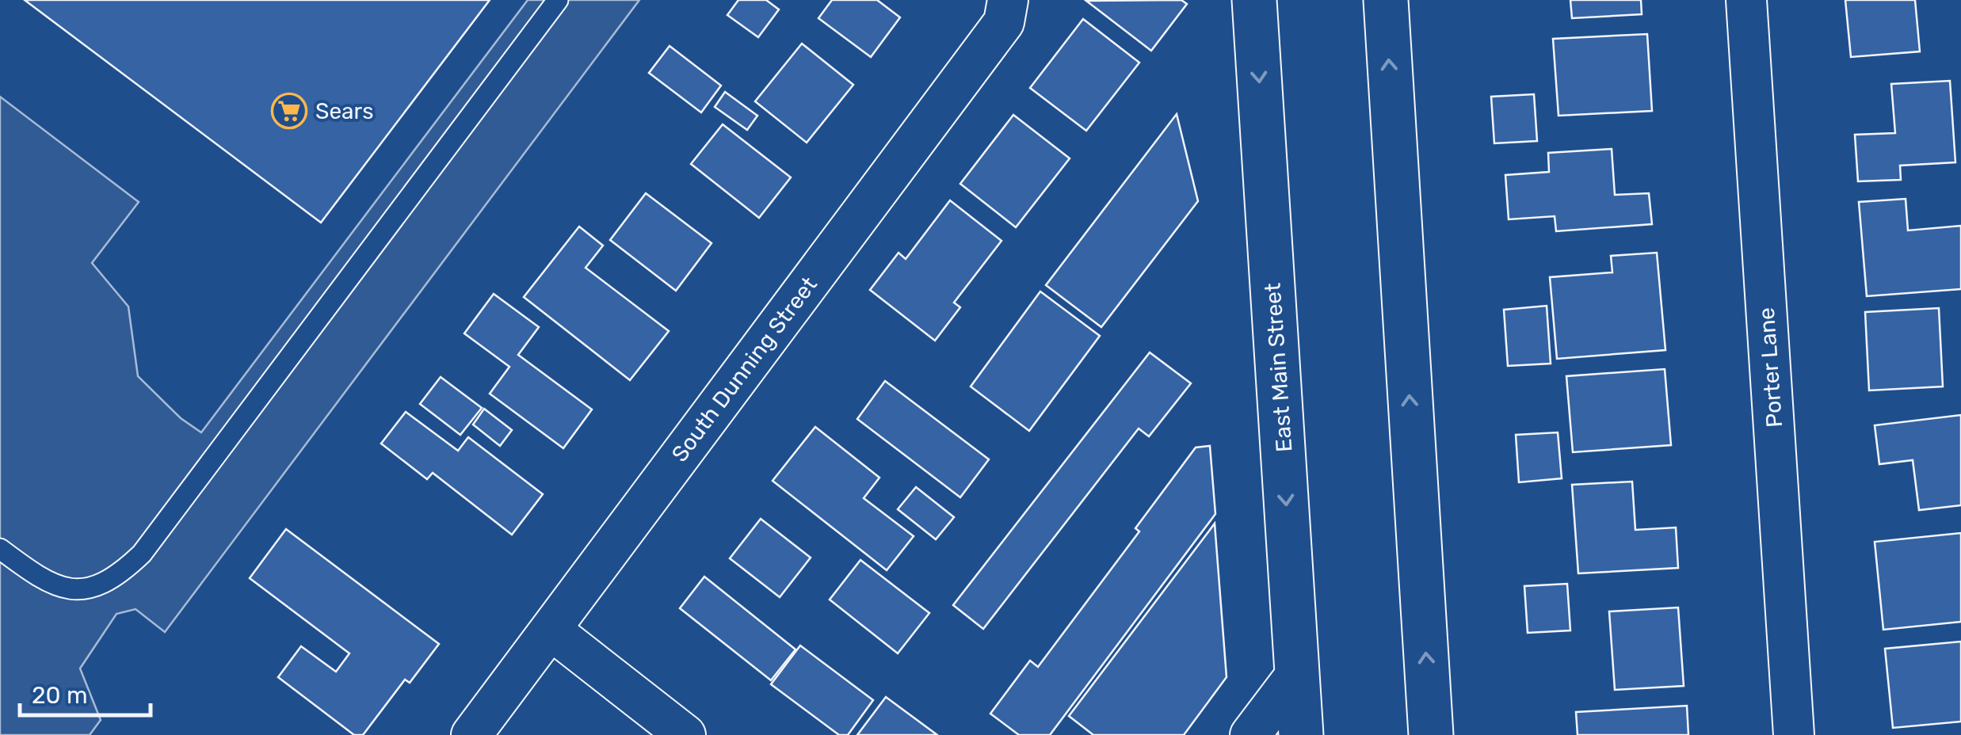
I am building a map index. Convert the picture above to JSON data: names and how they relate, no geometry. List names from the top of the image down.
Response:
{
  "streets": {
    "main road": ["East Main Street"],
    "street": ["Porter Lane", "South Dunning Street"]
  },
  "places": {
    "supermarket": ["Sears"]
  },
  "scale_bar": "20 m"
}
